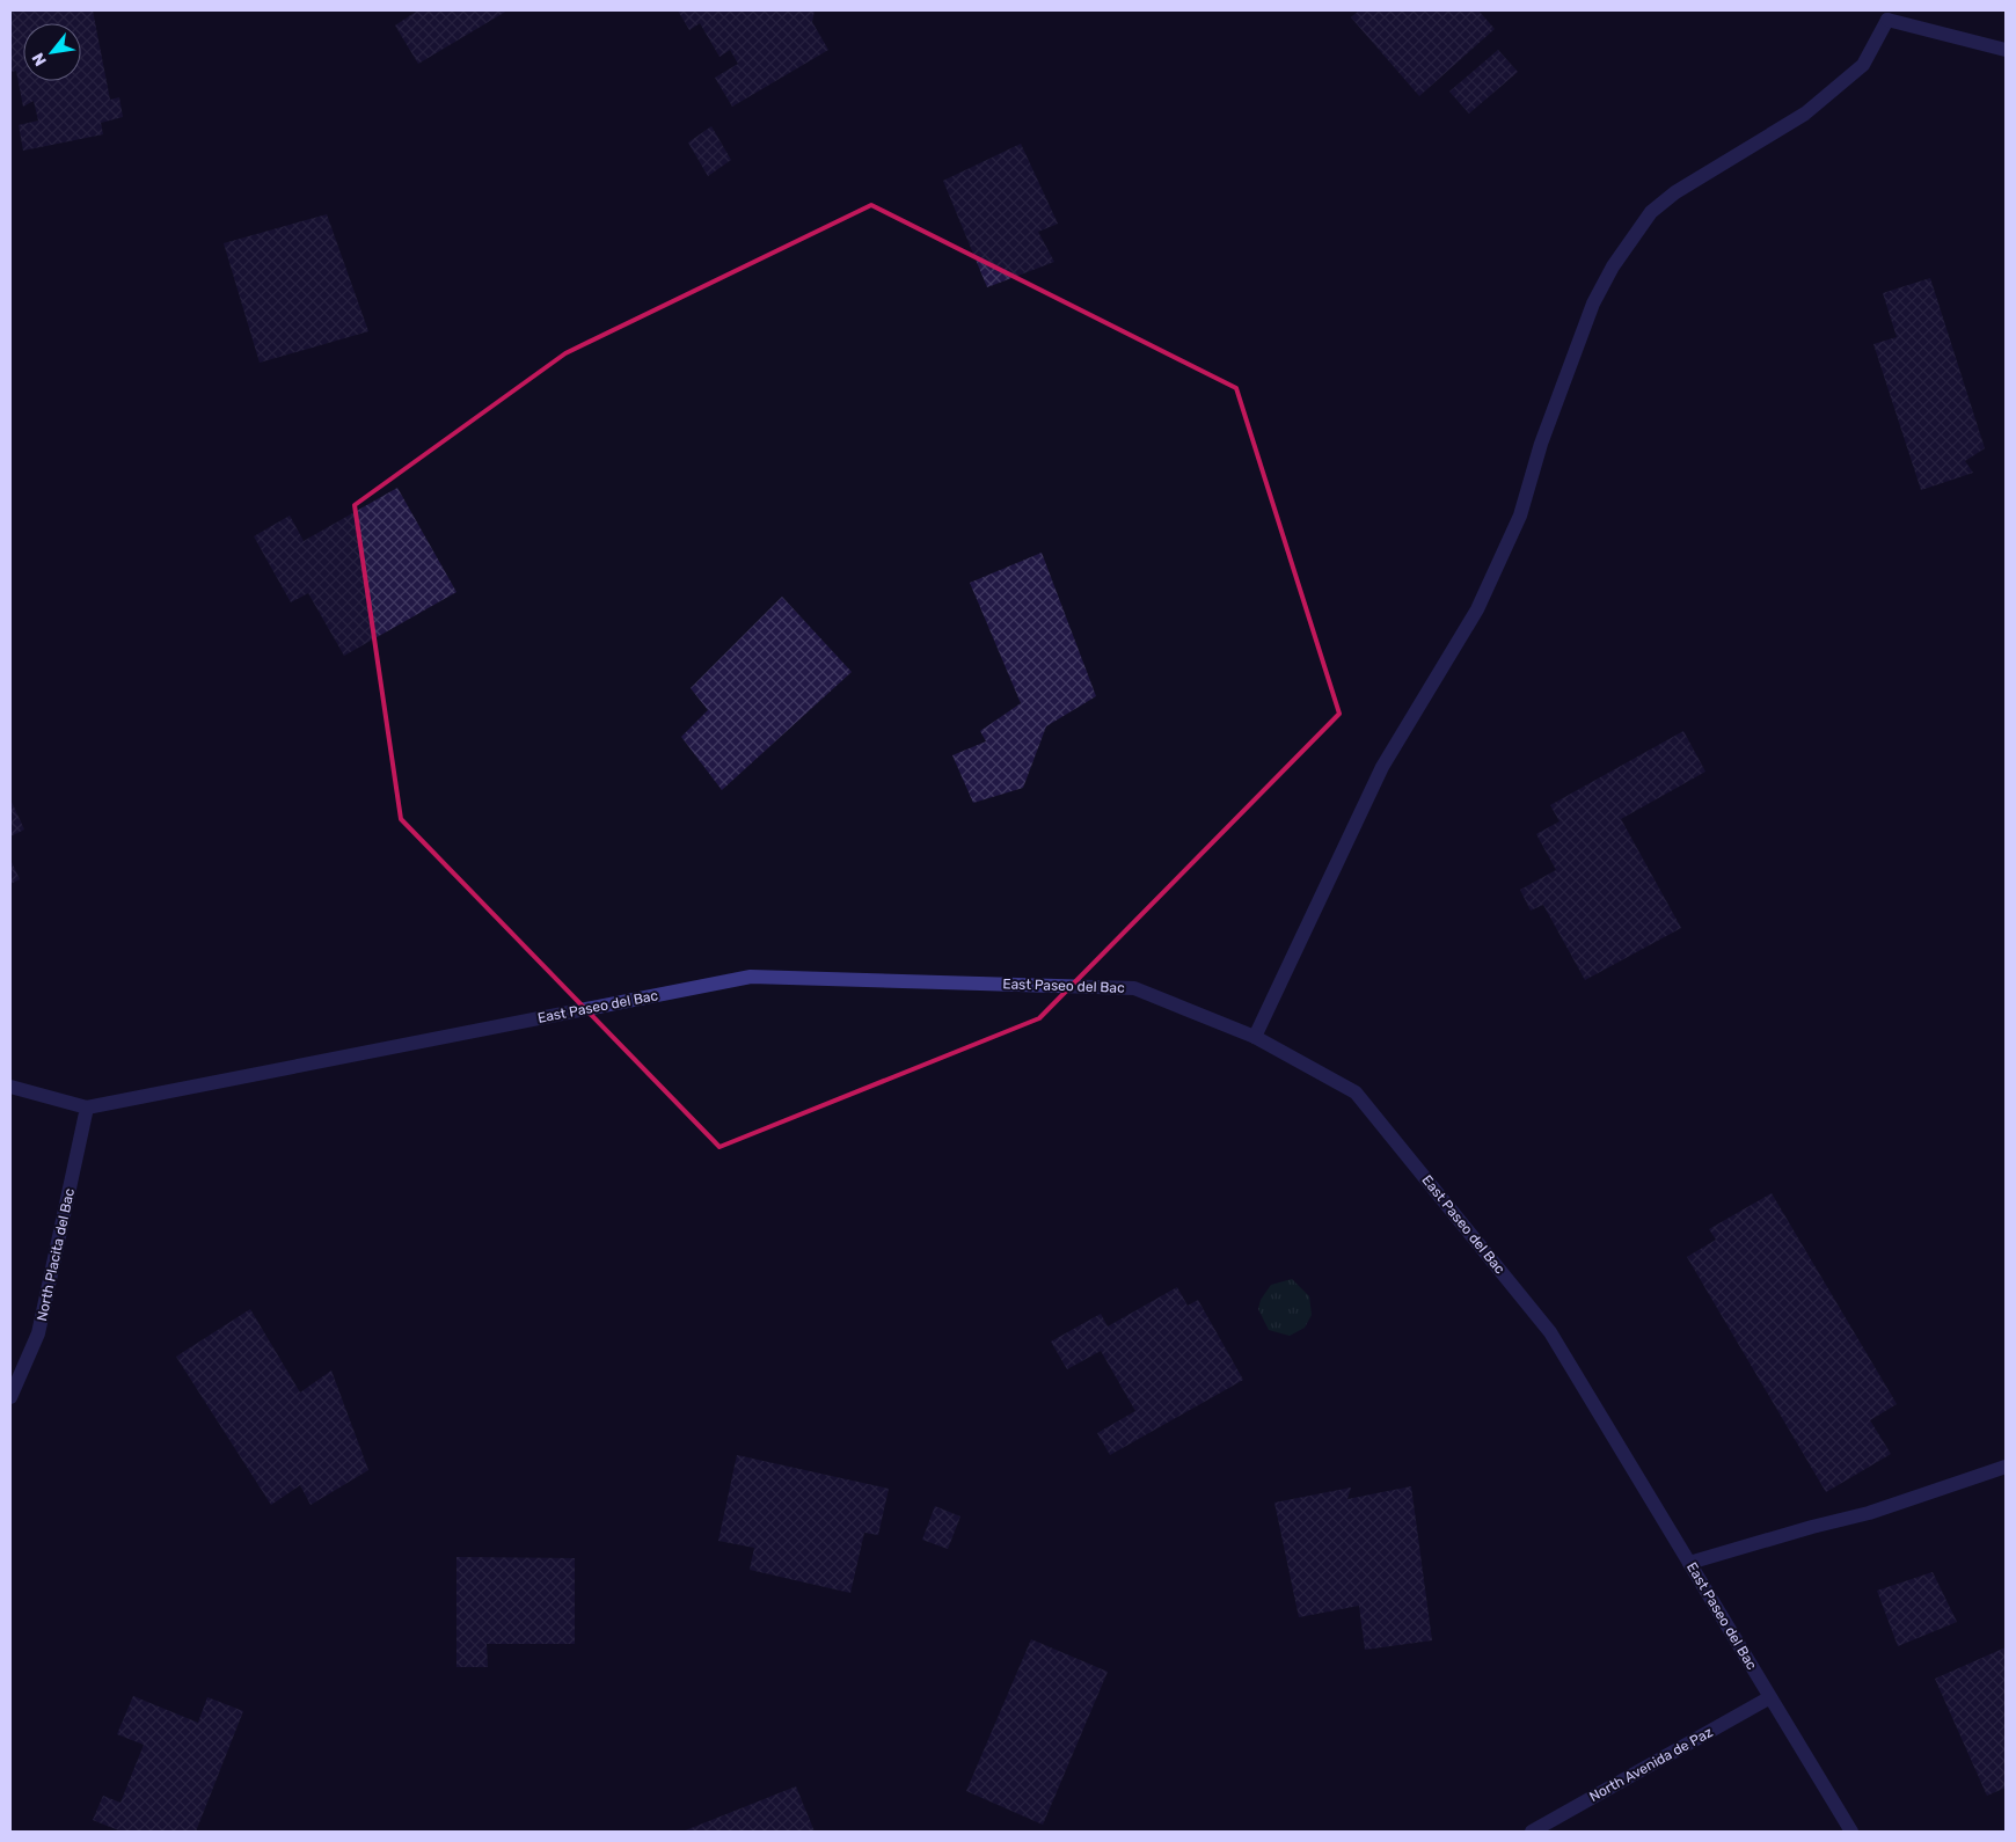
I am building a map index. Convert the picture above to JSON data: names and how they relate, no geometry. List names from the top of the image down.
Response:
{
  "streets": {
    "street": ["East Paseo del Bac", "North Placita del Bac", "North Avenida de Paz"]
  },
  "crossings": [
    ["East Paseo del Bac", "North Placita del Bac"],
    ["East Paseo del Bac", "North Avenida de Paz"]
  ],
  "north": "bottom left"
}
